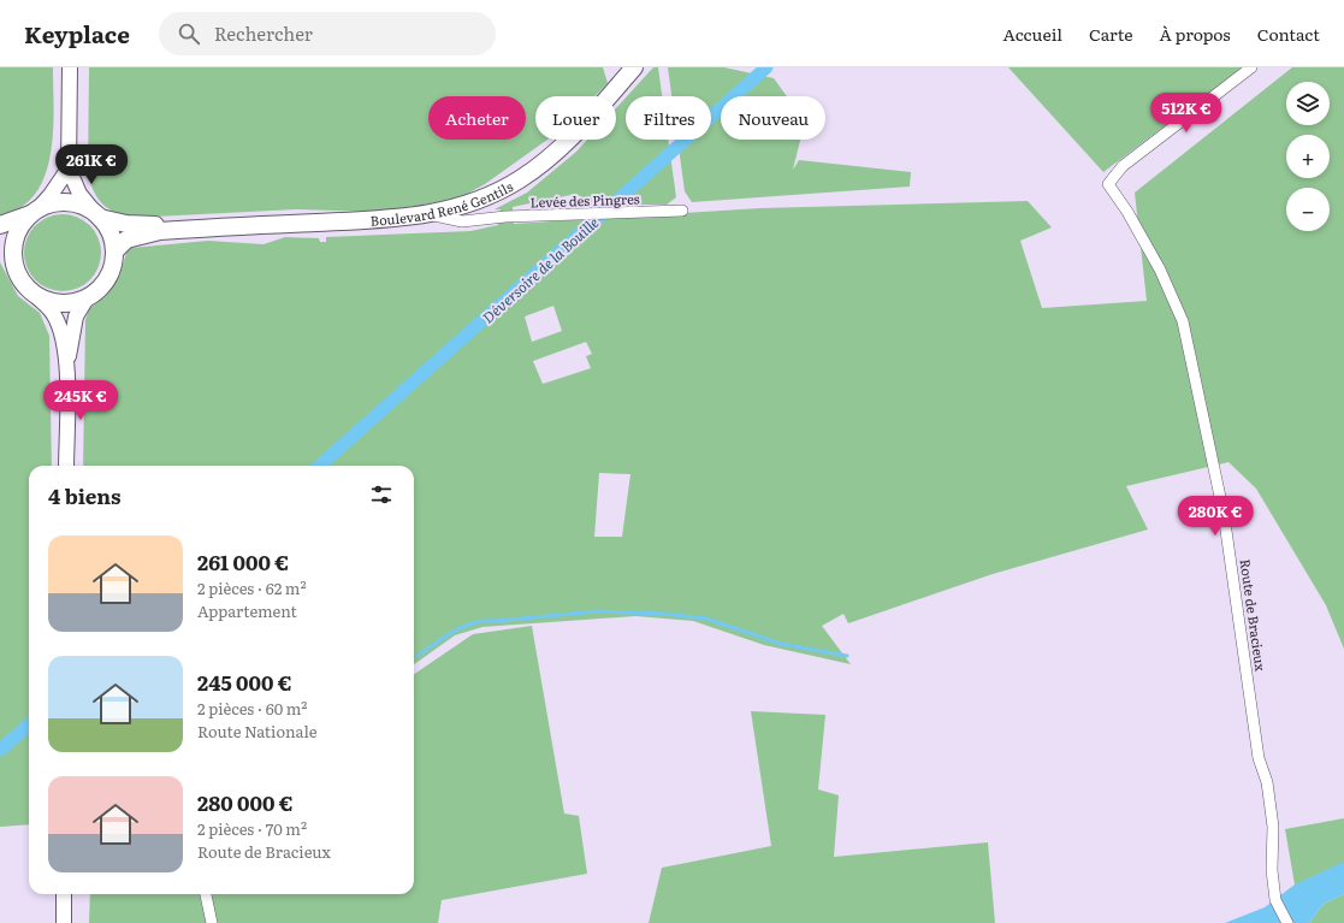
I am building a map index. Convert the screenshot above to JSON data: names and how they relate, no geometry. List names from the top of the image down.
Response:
{
  "streets": {
    "main road": ["Boulevard René Gentils"],
    "street": ["Levée des Pingres", "Route de Bracieux"]
  },
  "crossings": [
    ["Levée des Pingres", "Boulevard René Gentils"]
  ],
  "water": ["Déversoire de la Bouille"],
  "page": {
    "header": "Keyplace",
    "search": "Rechercher",
    "nav": [
      "Accueil",
      "Carte",
      "À propos",
      "Contact"
    ],
    "map_buttons": ["+", "−"],
    "price": [
      "512K €",
      "261K €",
      "245K €",
      "280K €"
    ],
    "chip": [
      "Acheter",
      "Louer",
      "Filtres",
      "Nouveau"
    ],
    "heading": "4 biens",
    "list": [
      {
        "name": "261 000 €",
        "note": "2 pièces · 62 m² · Appartement"
      },
      {
        "name": "245 000 €",
        "note": "2 pièces · 60 m² · Route Nationale"
      },
      {
        "name": "280 000 €",
        "note": "2 pièces · 70 m² · Route de Bracieux"
      }
    ]
  }
}
